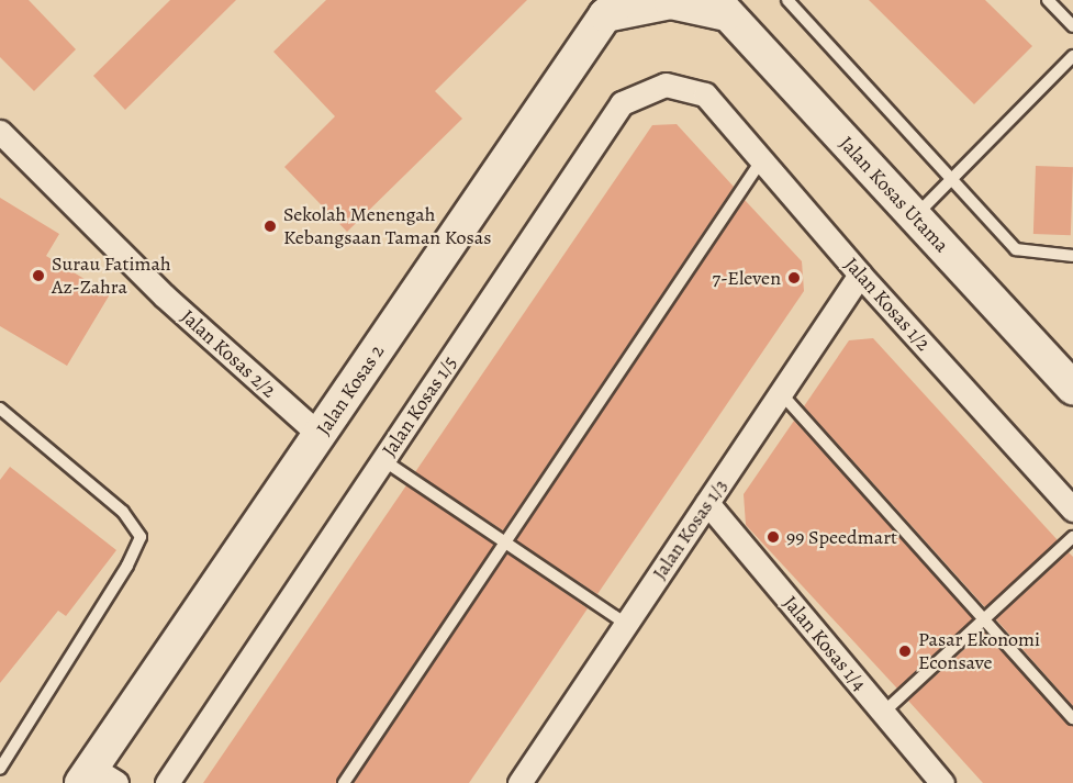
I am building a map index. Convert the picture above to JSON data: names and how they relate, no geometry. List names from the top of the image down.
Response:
{
  "streets": {
    "street": [
      "Jalan Kosas Utama",
      "Jalan Kosas 1/2",
      "Jalan Kosas 2/2",
      "Jalan Kosas 2",
      "Jalan Kosas 1/5",
      "Jalan Kosas 1/3",
      "Jalan Kosas 1/4"
    ]
  },
  "crossings": [
    ["Jalan Kosas 1/2", "Jalan Kosas 1/5"],
    ["Jalan Kosas 1/2", "Jalan Kosas 1/3"],
    ["Jalan Kosas 2/2", "Jalan Kosas 2"],
    ["Jalan Kosas 1/3", "Jalan Kosas 1/4"]
  ],
  "places": [
    "Sekolah Menengah Kebangsaan Taman Kosas",
    "Surau Fatimah Az-Zahra",
    "7-Eleven",
    "99 Speedmart",
    "Pasar Ekonomi Econsave"
  ]
}
